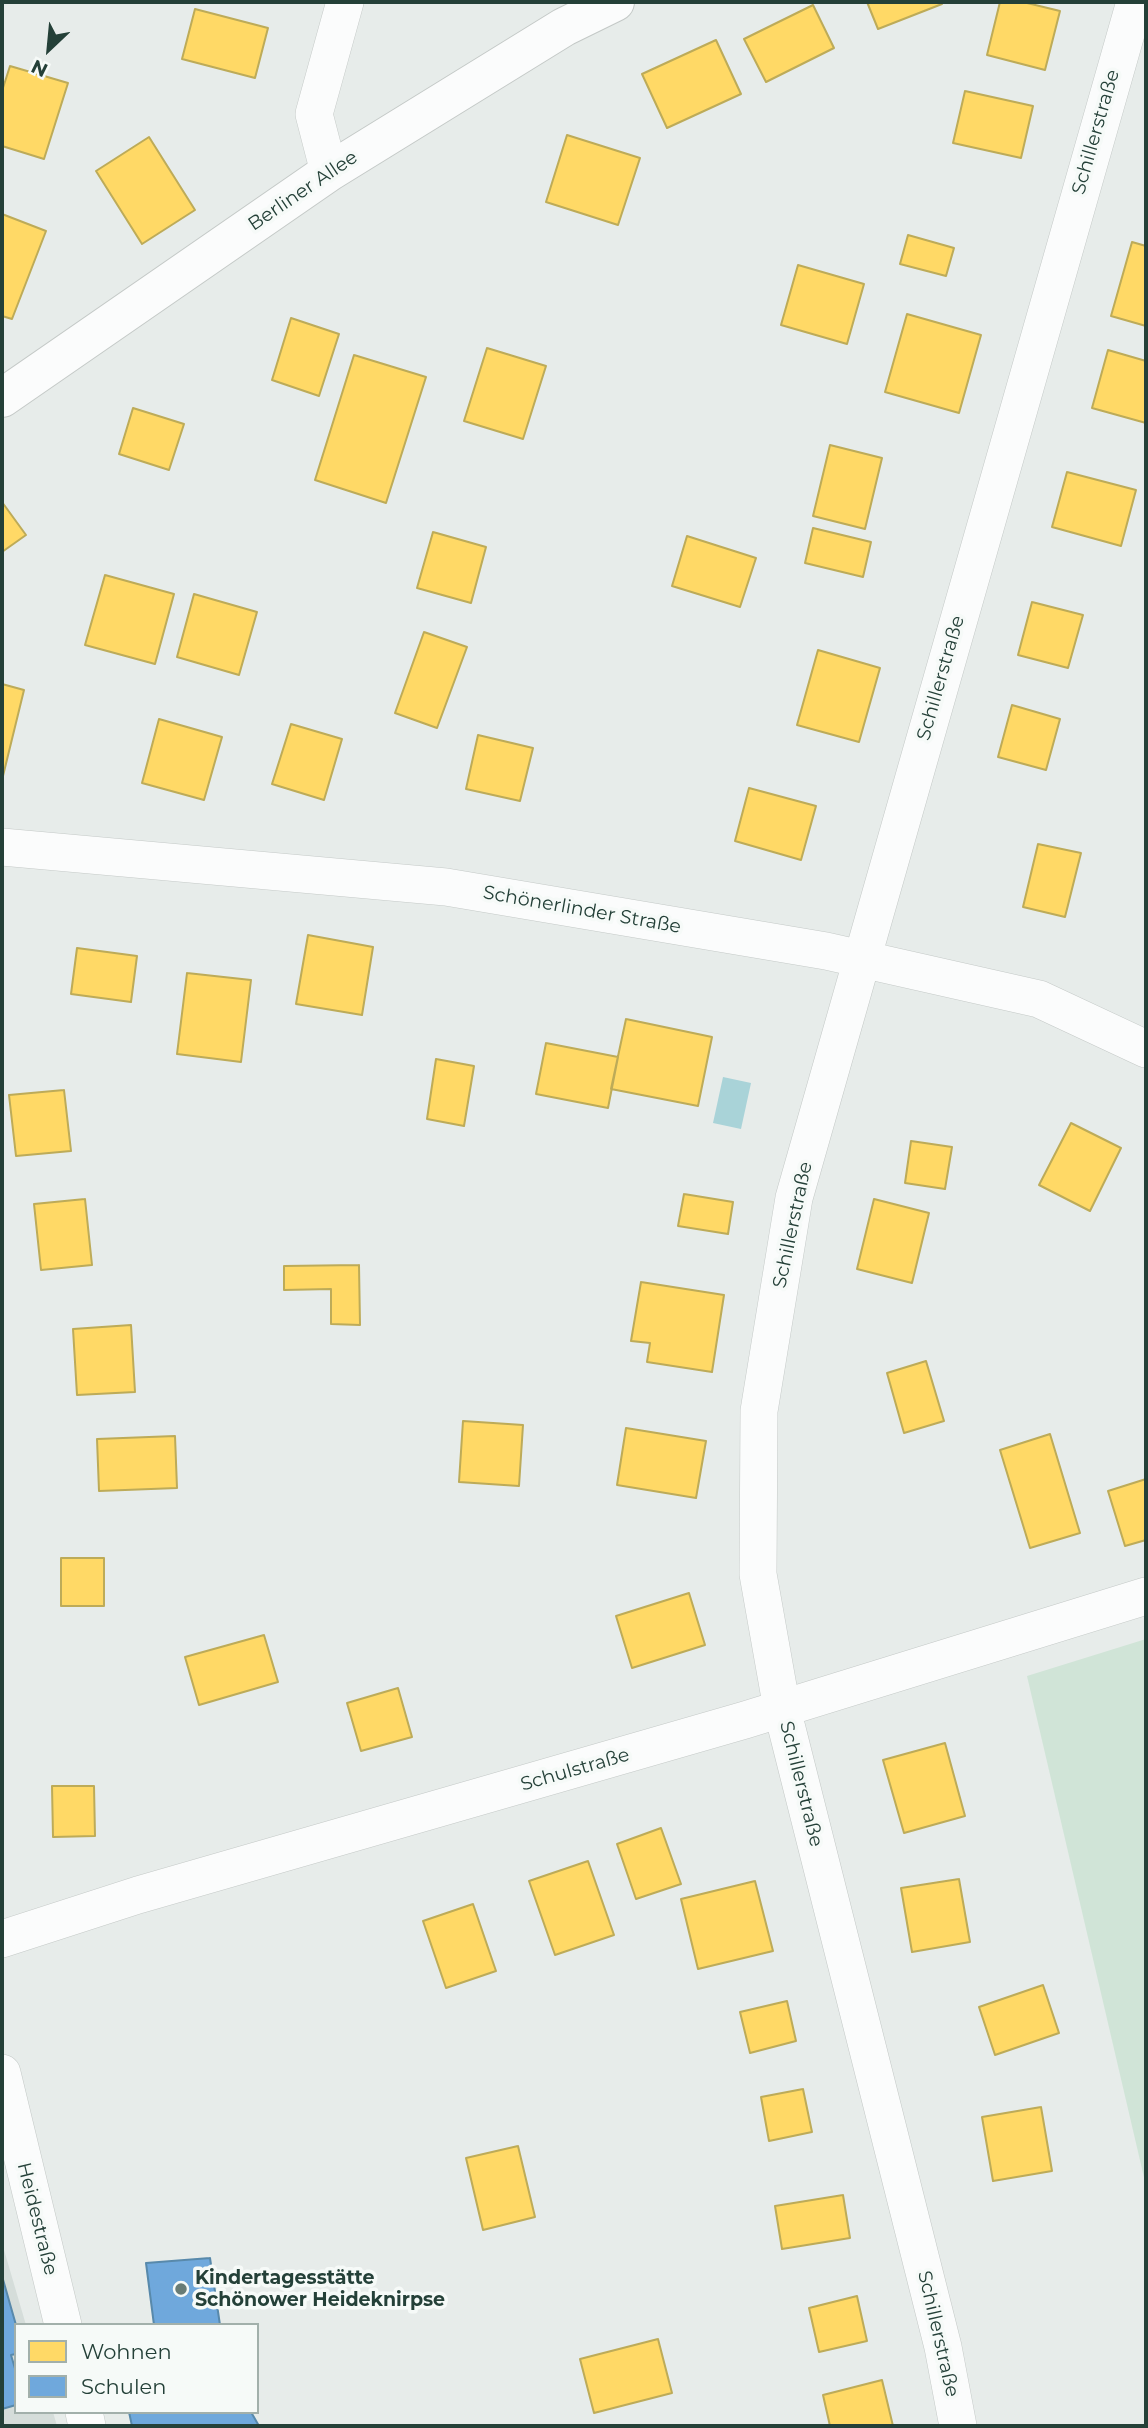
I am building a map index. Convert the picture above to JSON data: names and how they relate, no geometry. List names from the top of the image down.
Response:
{
  "streets": {
    "street": [
      "Schillerstraße",
      "Berliner Allee",
      "Schönerlinder Straße",
      "Schulstraße",
      "Heidestraße"
    ]
  },
  "crossings": [
    ["Schillerstraße", "Schönerlinder Straße"],
    ["Schillerstraße", "Schulstraße"]
  ],
  "places": ["Kindertagesstätte Schönower Heideknirpse"],
  "legend": ["Wohnen", "Schulen"],
  "north": "bottom left"
}
